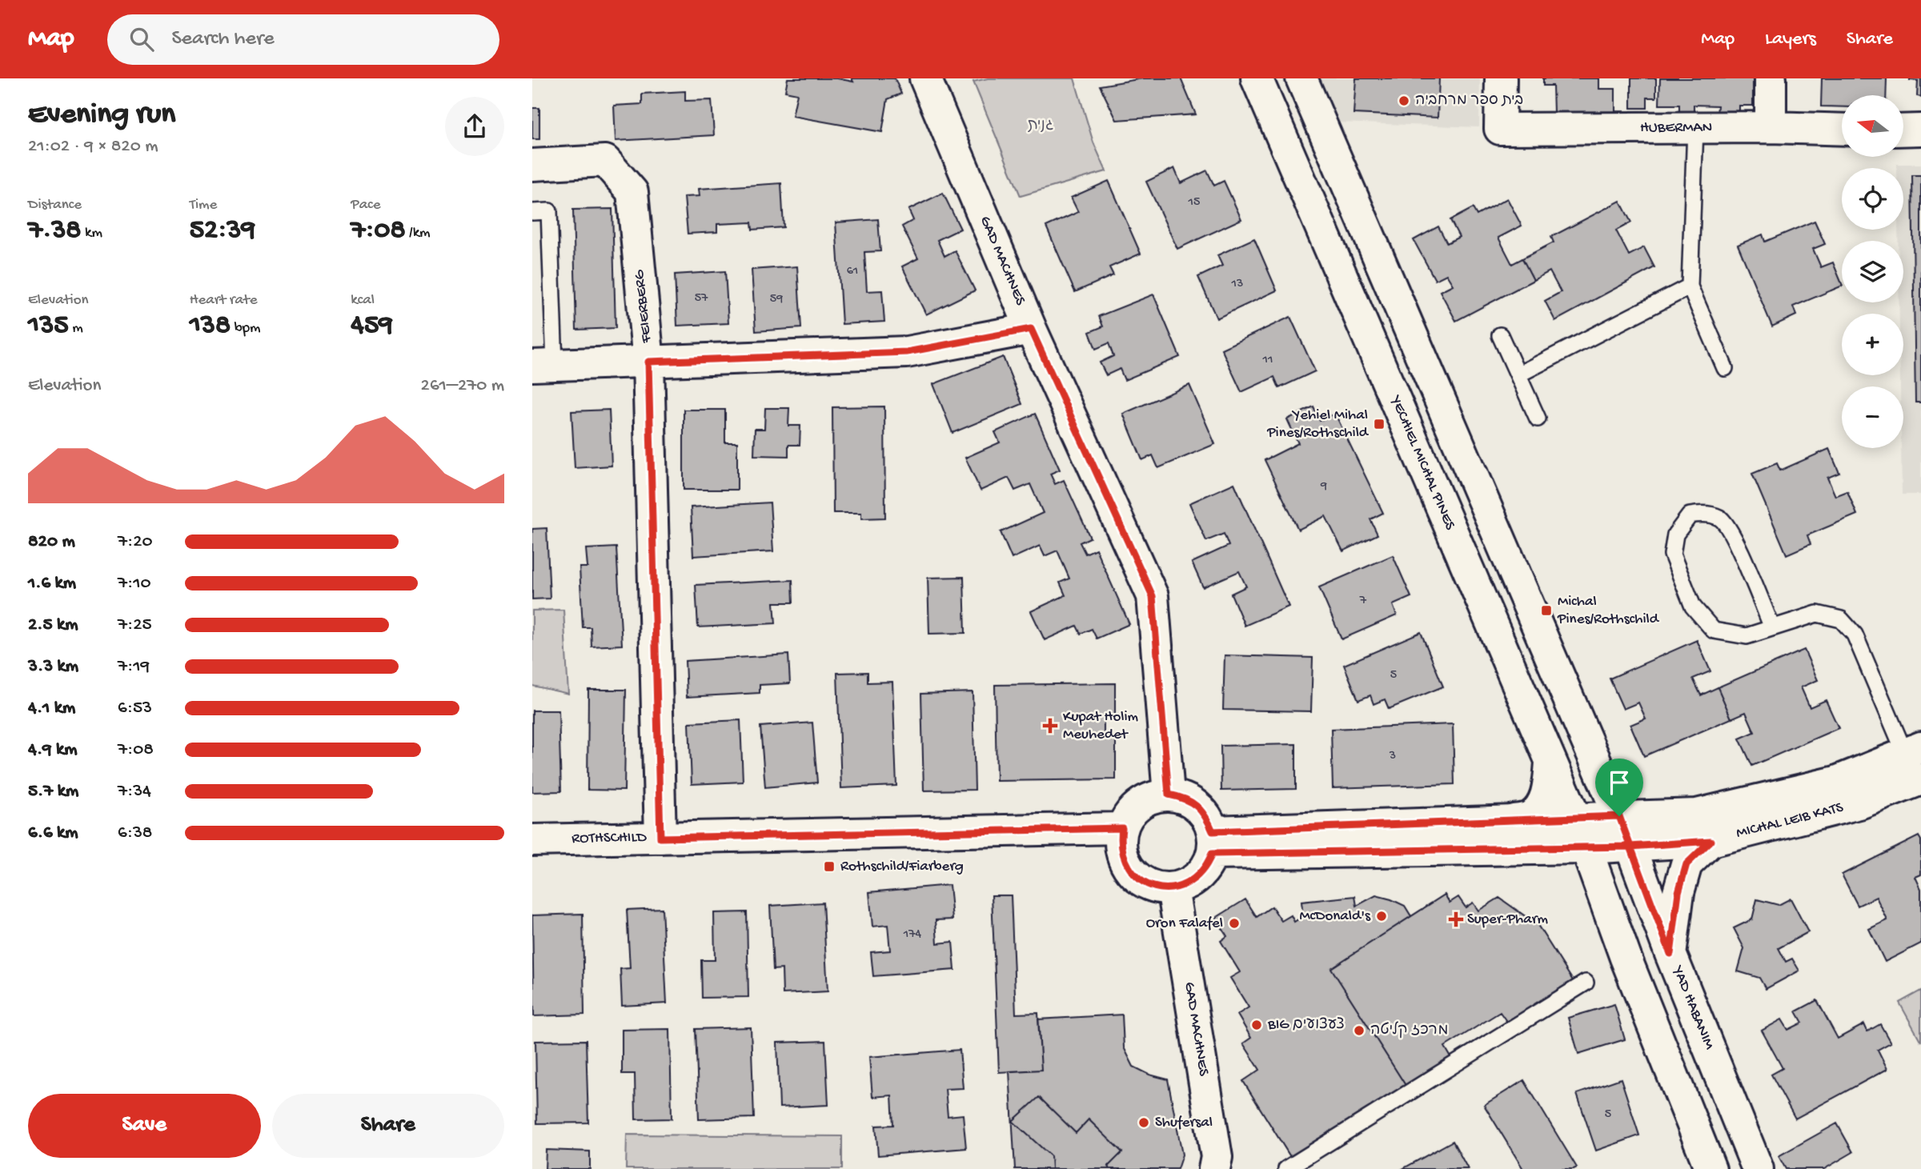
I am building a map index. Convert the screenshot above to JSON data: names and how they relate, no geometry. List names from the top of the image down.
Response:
{
  "streets": {
    "street": [
      "HUBERMAN",
      "GAD MACHNES",
      "FEIERBERG",
      "YECHIEL MICHAL PINES",
      "MICHAL LEIB KATS",
      "ROTHSCHILD",
      "YAD HABANIM"
    ]
  },
  "crossings": [
    ["GAD MACHNES", "ROTHSCHILD"],
    ["FEIERBERG", "ROTHSCHILD"],
    ["YECHIEL MICHAL PINES", "MICHAL LEIB KATS"],
    ["MICHAL LEIB KATS", "YAD HABANIM"]
  ],
  "parks": ["גנית"],
  "places": {
    "other": [
      "בית ספר מרחביה",
      "McDonald's",
      "Oron Falafel",
      "BIG צעצועים",
      "מרכז קליטה",
      "Shufersal"
    ],
    "transit": ["Yehiel Mihal Pines/Rothschild", "Michal Pines/Rothschild", "Rothschild/Fiarberg"],
    "health": ["Kupat Holim Meuhedet", "Super-Pharm"]
  },
  "house_numbers": [
    "15",
    "61",
    "13",
    "57",
    "59",
    "11",
    "9",
    "7",
    "5",
    "3",
    "174",
    "5"
  ],
  "north": "left",
  "page": {
    "header": "Map",
    "search": "Search here",
    "nav": ["Map", "Layers", "Share"],
    "heading": ["Evening run", "21:02 · 9 × 820 m"],
    "map_buttons": ["+", "−"],
    "stats": [
      ["Distance", "7.38 km"],
      ["Time", "52:39"],
      ["Pace", "7:08 /km"],
      ["Elevation", "135 m"],
      ["Heart rate", "138 bpm"],
      ["kcal", "459"]
    ],
    "chart": ["Elevation", "261–270 m"],
    "list": [
      {
        "name": "820 m",
        "note": "7:20"
      },
      {
        "name": "1.6 km",
        "note": "7:10"
      },
      {
        "name": "2.5 km",
        "note": "7:25"
      },
      {
        "name": "3.3 km",
        "note": "7:19"
      },
      {
        "name": "4.1 km",
        "note": "6:53"
      },
      {
        "name": "4.9 km",
        "note": "7:08"
      },
      {
        "name": "5.7 km",
        "note": "7:34"
      },
      {
        "name": "6.6 km",
        "note": "6:38"
      }
    ],
    "buttons": ["Save", "Share"]
  }
}
